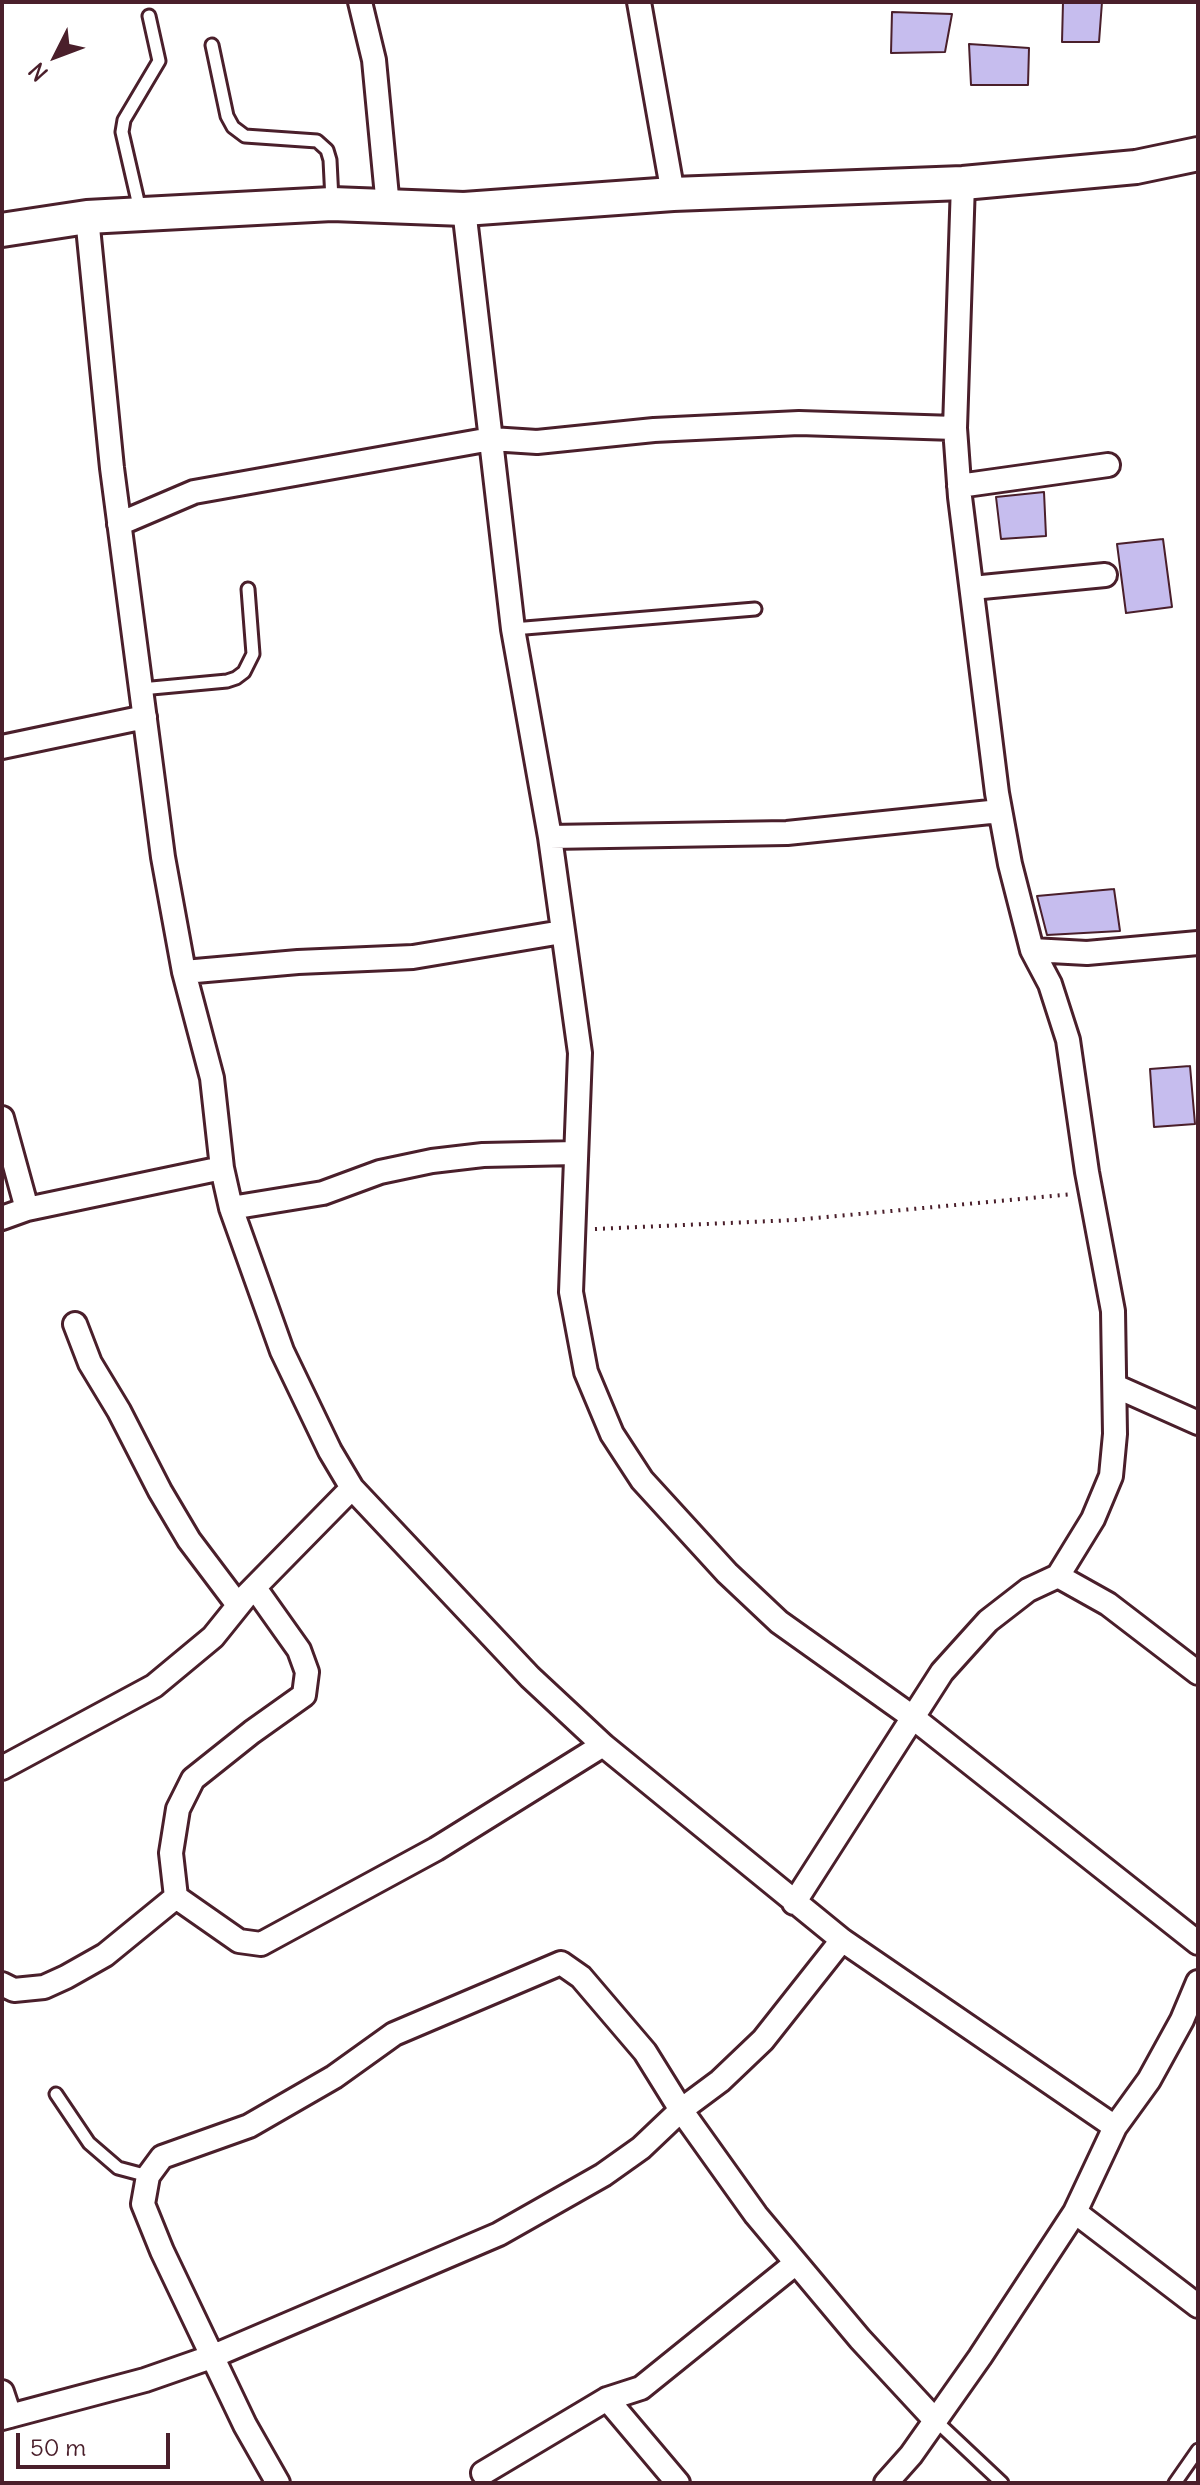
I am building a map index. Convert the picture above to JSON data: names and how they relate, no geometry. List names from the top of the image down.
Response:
{
  "scale_bar": "50 m",
  "north": "bottom left"
}
